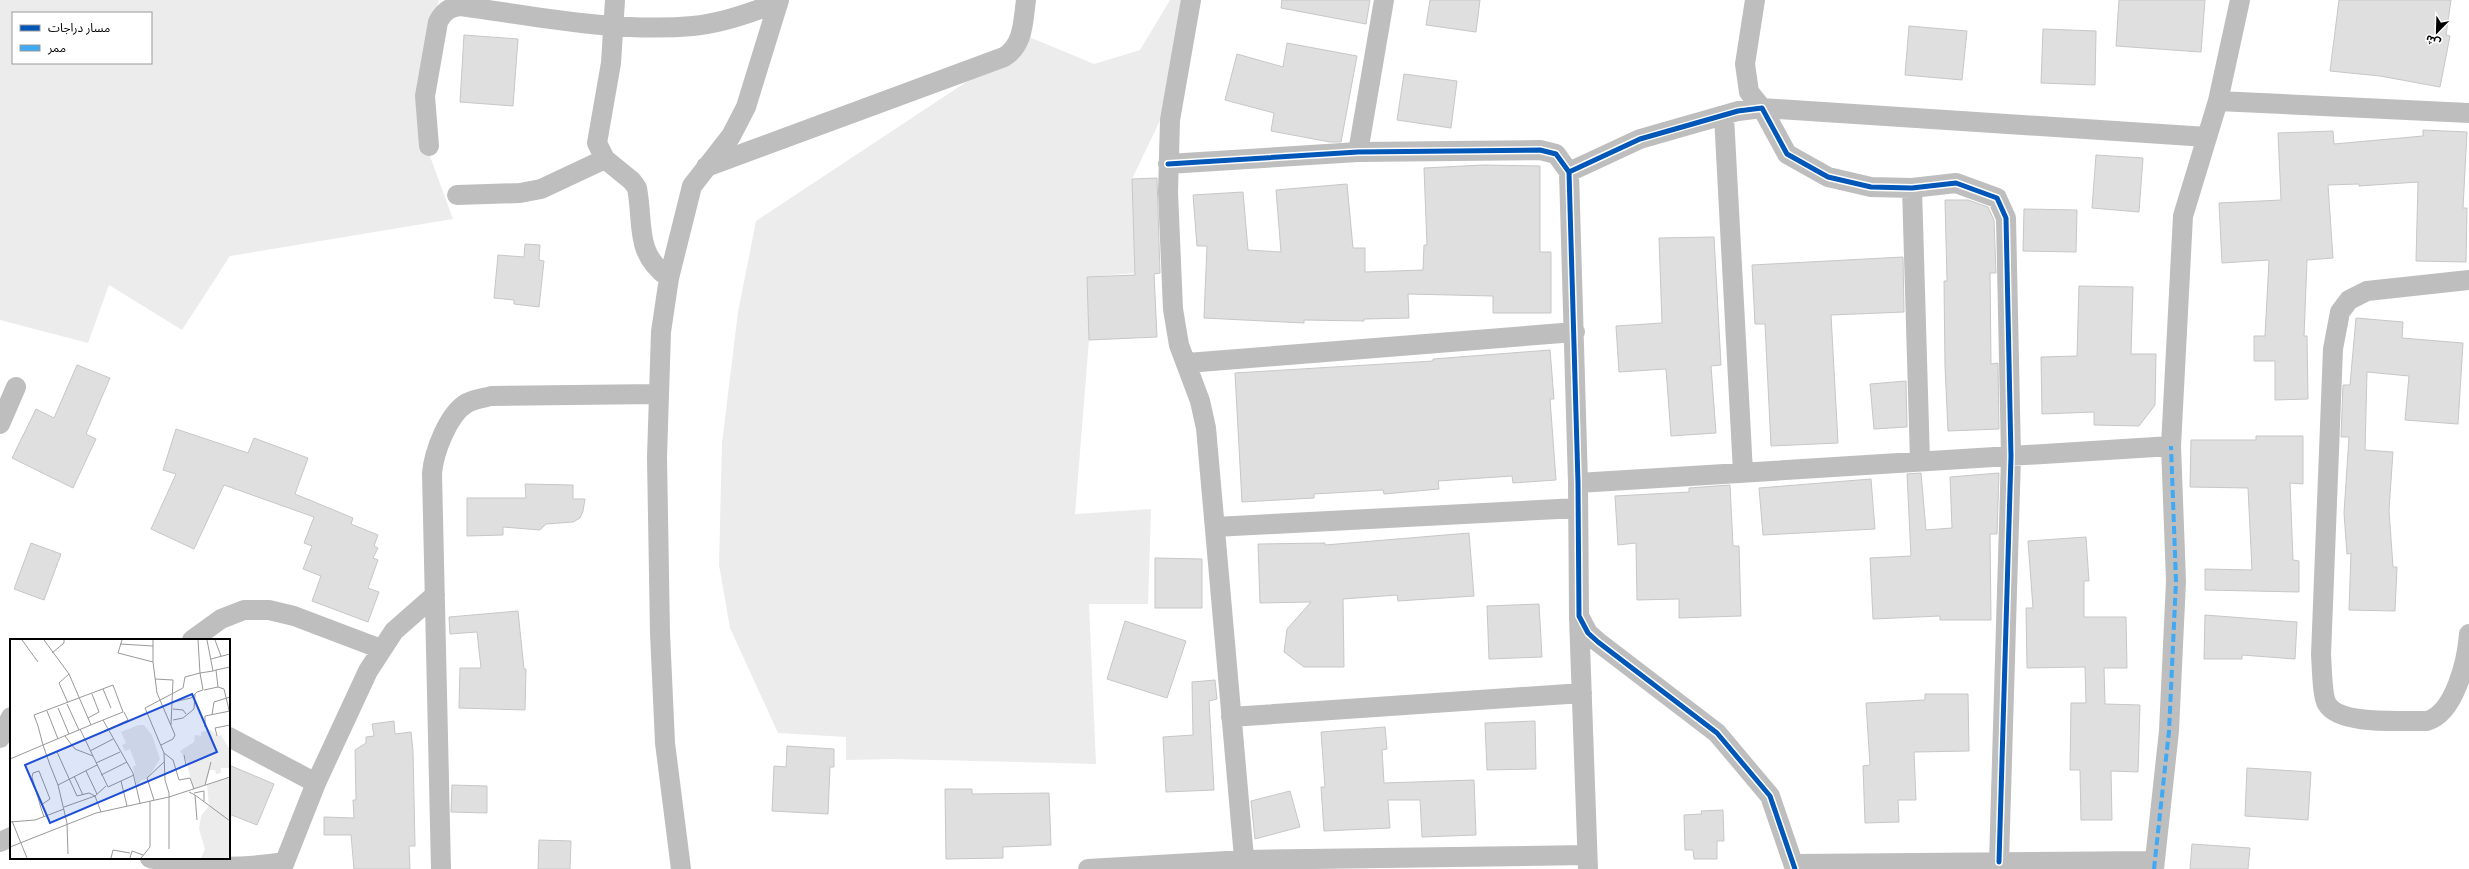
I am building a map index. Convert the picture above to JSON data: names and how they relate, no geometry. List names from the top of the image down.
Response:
{
  "legend": ["مسار دراجات", "ممر"],
  "north": "bottom left"
}
